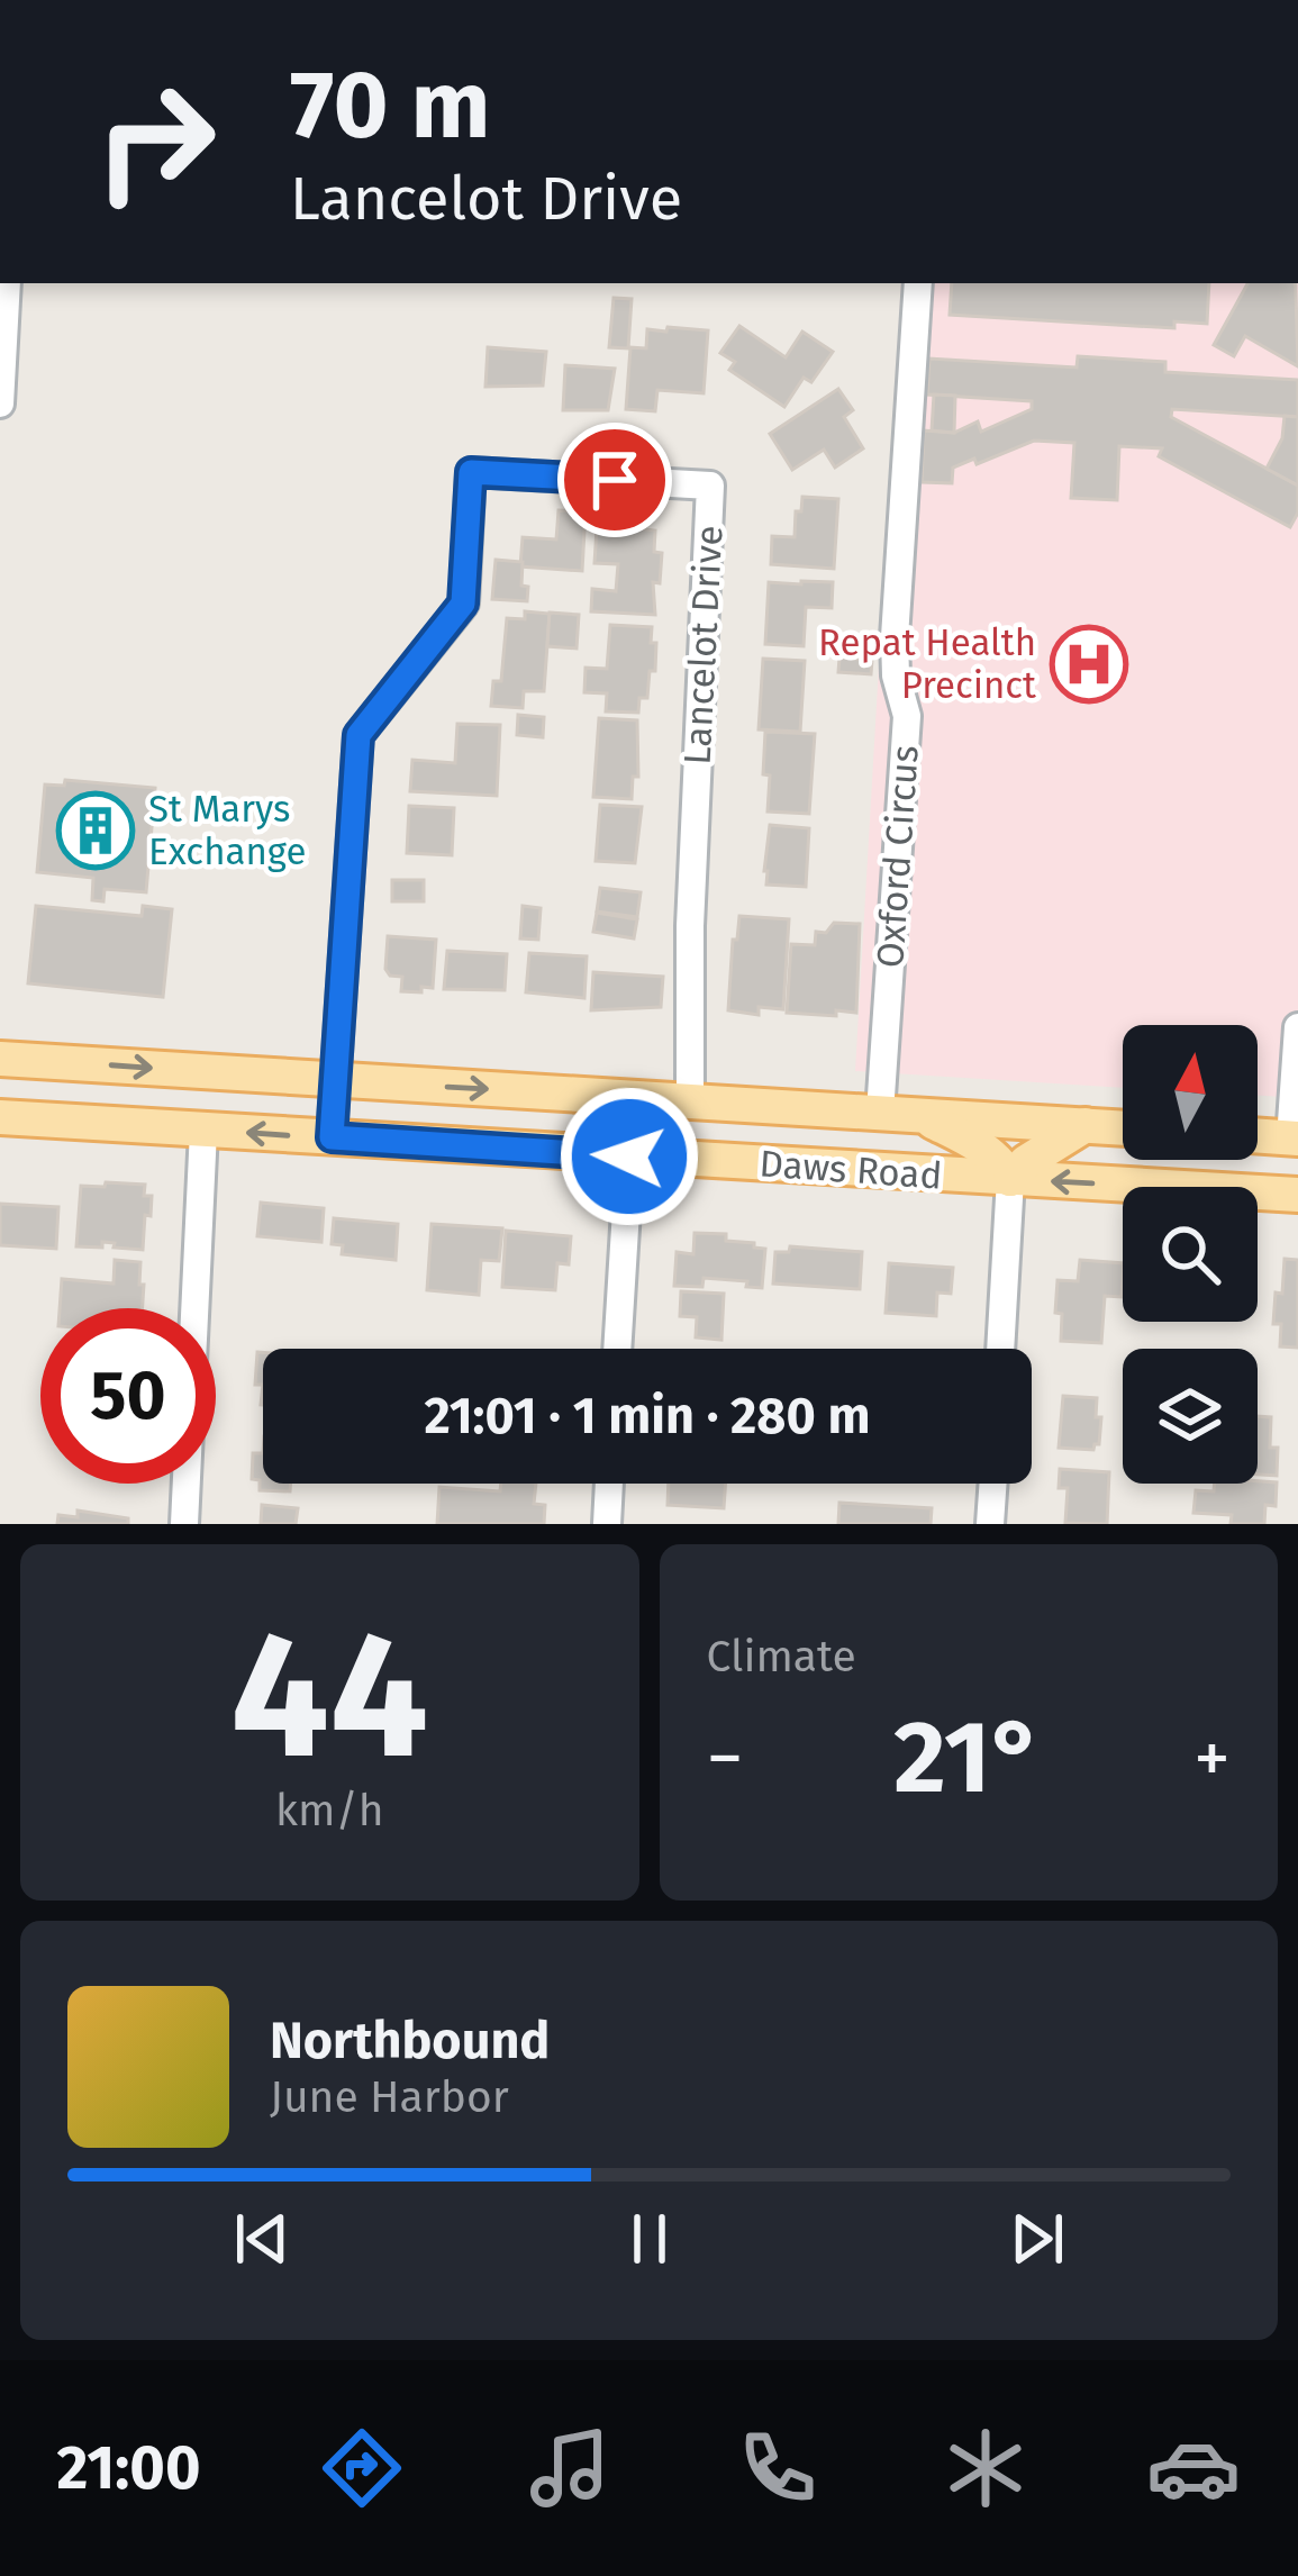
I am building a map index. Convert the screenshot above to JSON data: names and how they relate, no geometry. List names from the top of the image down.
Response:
{
  "streets": {
    "main road": ["Daws Road"],
    "street": ["Lancelot Drive", "Oxford Circus"]
  },
  "crossings": [
    ["Lancelot Drive", "Daws Road"],
    ["Oxford Circus", "Daws Road"]
  ],
  "places": {
    "hospital": ["Repat Health Precinct"],
    "building": ["St Marys Exchange"]
  },
  "north": "top",
  "page": {
    "turn": ["70 m", "Lancelot Drive"],
    "limit": "50",
    "trip": "21:01 · 1 min · 280 m",
    "tile": [
      ["44", "km/h"],
      "Climate"
    ],
    "heat": ["−", "21°", "+"],
    "song": ["Northbound", "June Harbor"],
    "tabs": "21:00"
  }
}
